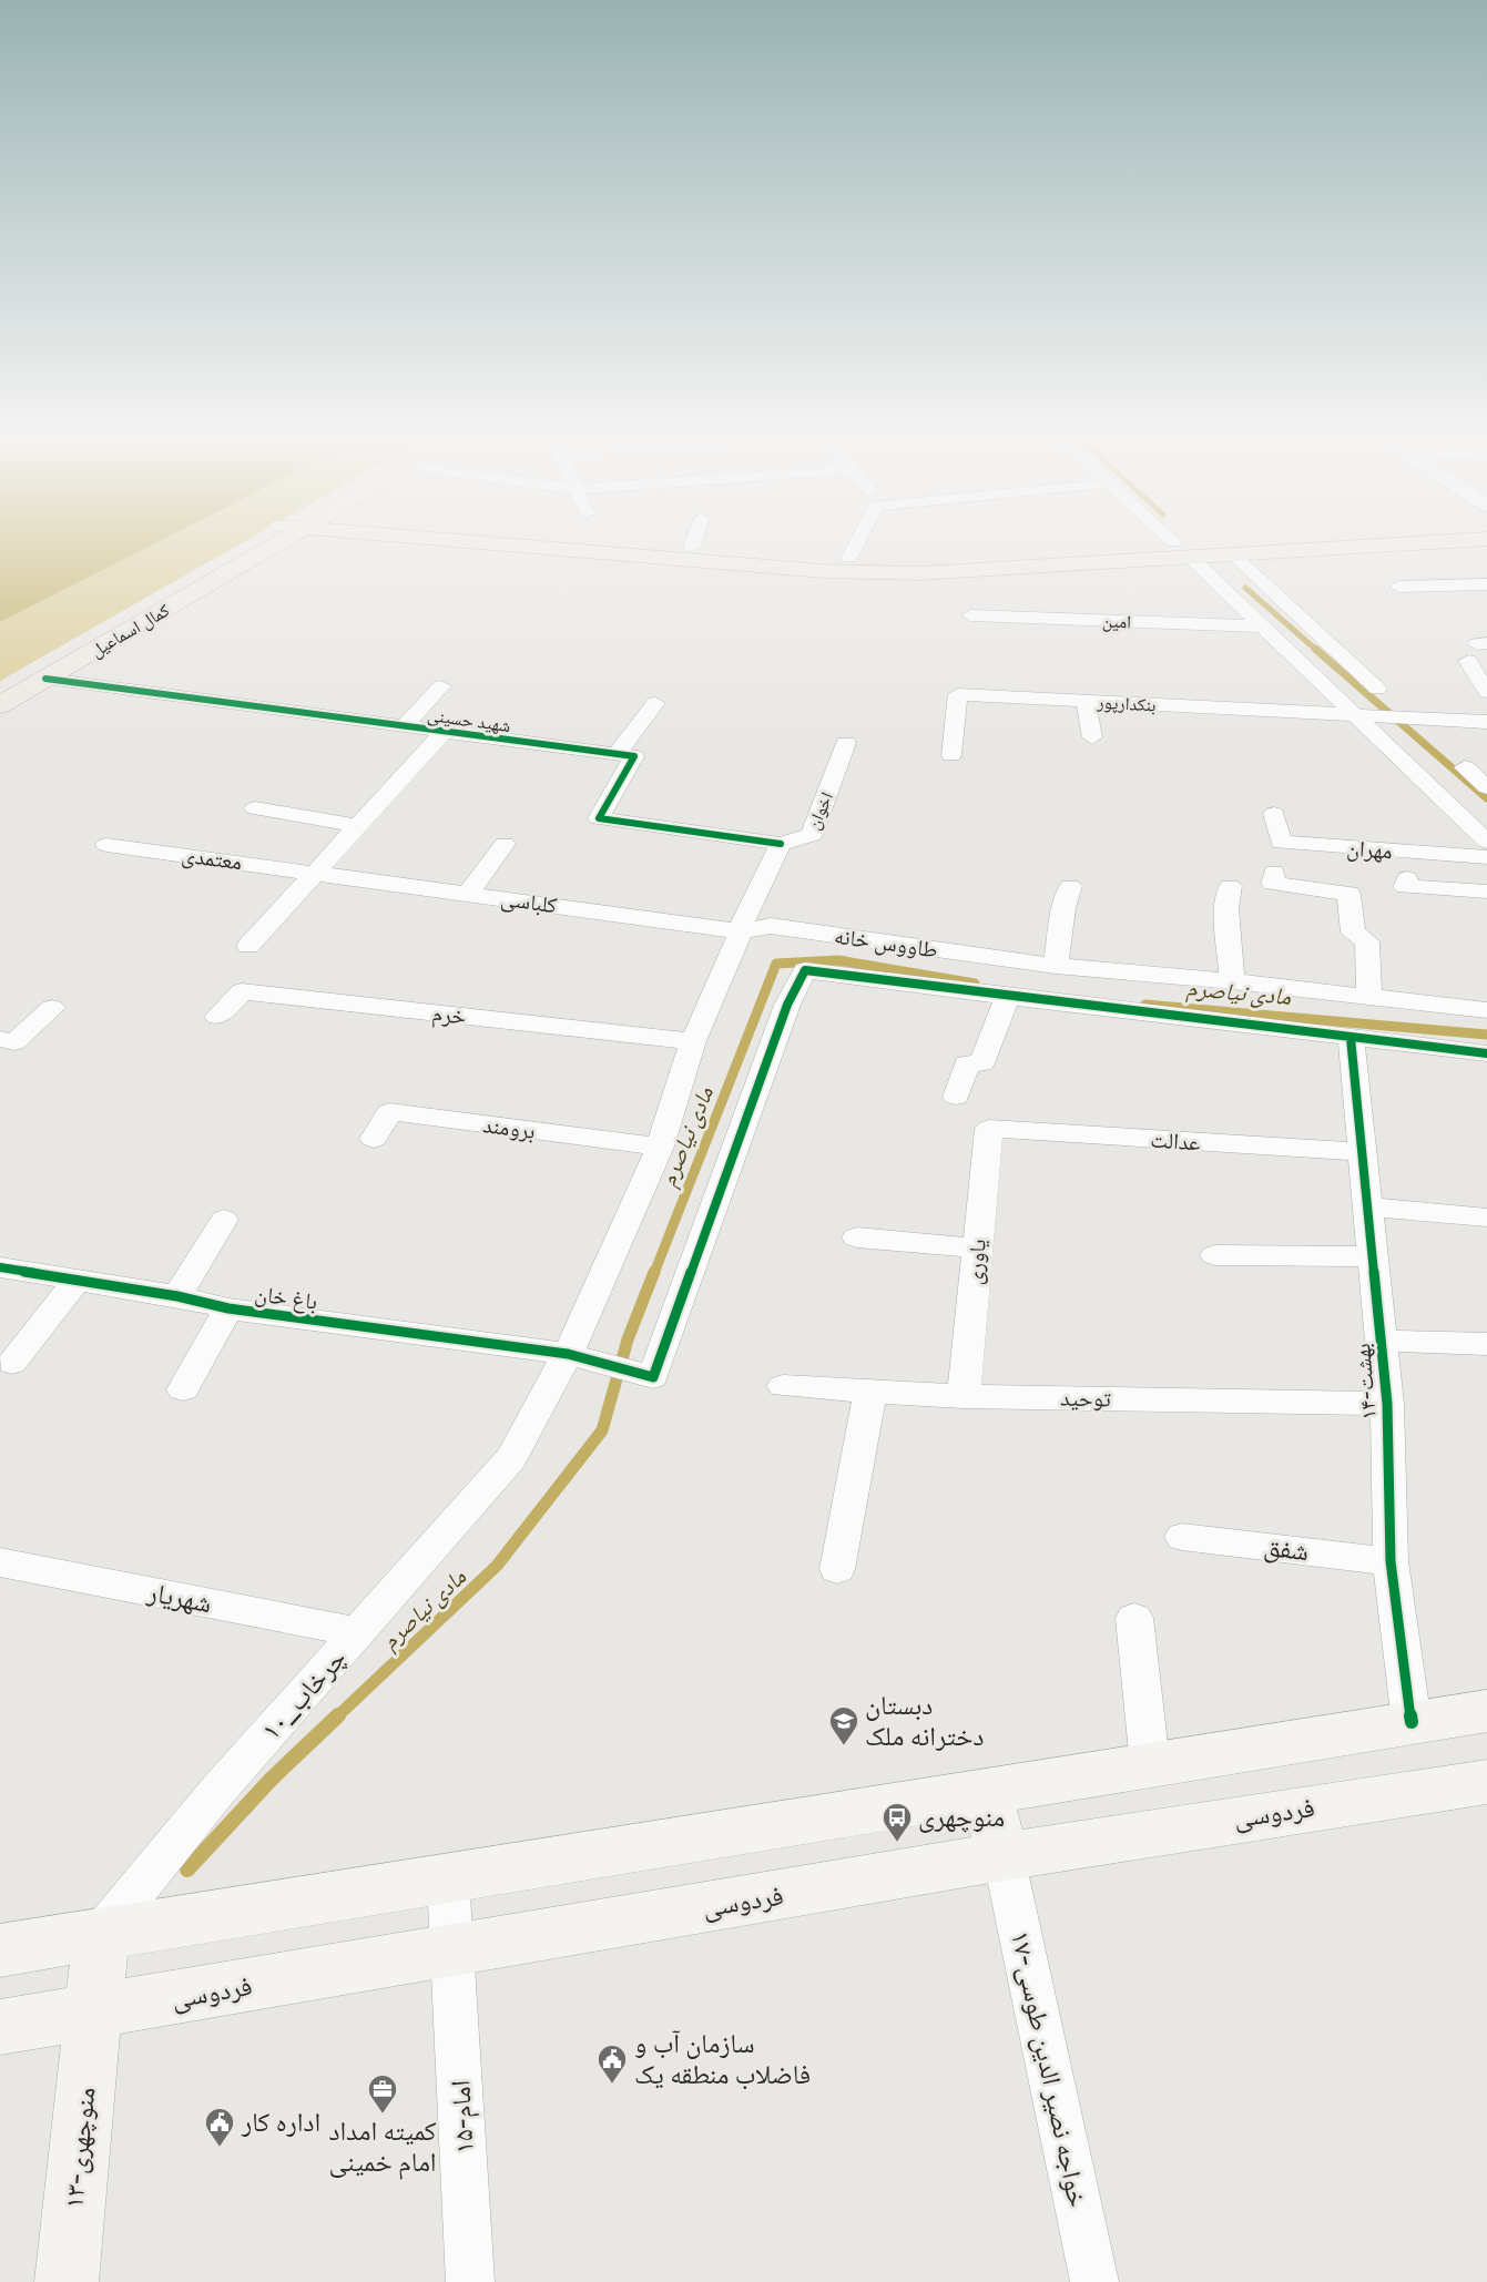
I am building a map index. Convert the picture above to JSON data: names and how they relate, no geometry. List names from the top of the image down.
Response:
{
  "streets": {
    "main road": ["کمال اسماعیل", "فردوسی", "۱۳-منوچهری"],
    "street": [
      "امین",
      "بنکدارپور",
      "شهید حسینی",
      "اخوان",
      "مهران",
      "معتمدی",
      "کلباسی",
      "طاووس خانه",
      "خرم",
      "برومند",
      "عدالت",
      "یاوری",
      "باغ خان",
      "۱۴-بهشت",
      "توحید",
      "شفق",
      "شهریار",
      "۱۰_چرخاب",
      "۱۷-خواجه نصیر الدین طوسی",
      "۱۵-امام"
    ]
  },
  "crossings": [
    ["کمال اسماعیل", "شهید حسینی"],
    ["شهید حسینی", "معتمدی"],
    ["شهید حسینی", "کلباسی"],
    ["اخوان", "کلباسی"],
    ["اخوان", "طاووس خانه"],
    ["معتمدی", "کلباسی"],
    ["کلباسی", "طاووس خانه"],
    ["عدالت", "یاوری"],
    ["عدالت", "۱۴-بهشت"],
    ["یاوری", "توحید"],
    ["باغ خان", "۱۰_چرخاب"],
    ["۱۴-بهشت", "توحید"],
    ["۱۴-بهشت", "شفق"],
    ["شهریار", "۱۰_چرخاب"],
    ["۱۰_چرخاب", "۱۳-منوچهری"],
    ["فردوسی", "۱۷-خواجه نصیر الدین طوسی"],
    ["فردوسی", "۱۵-امام"],
    ["فردوسی", "۱۳-منوچهری"]
  ],
  "water": ["مادی نیاصرم"],
  "places": {
    "school or university": ["دبستان دخترانه ملک"],
    "bus stop": ["منوچهری"],
    "public building": ["سازمان آب و فاضلاب منطقه یک", "اداره کار"],
    "office": ["کمیته امداد امام خمینی"]
  }
}
